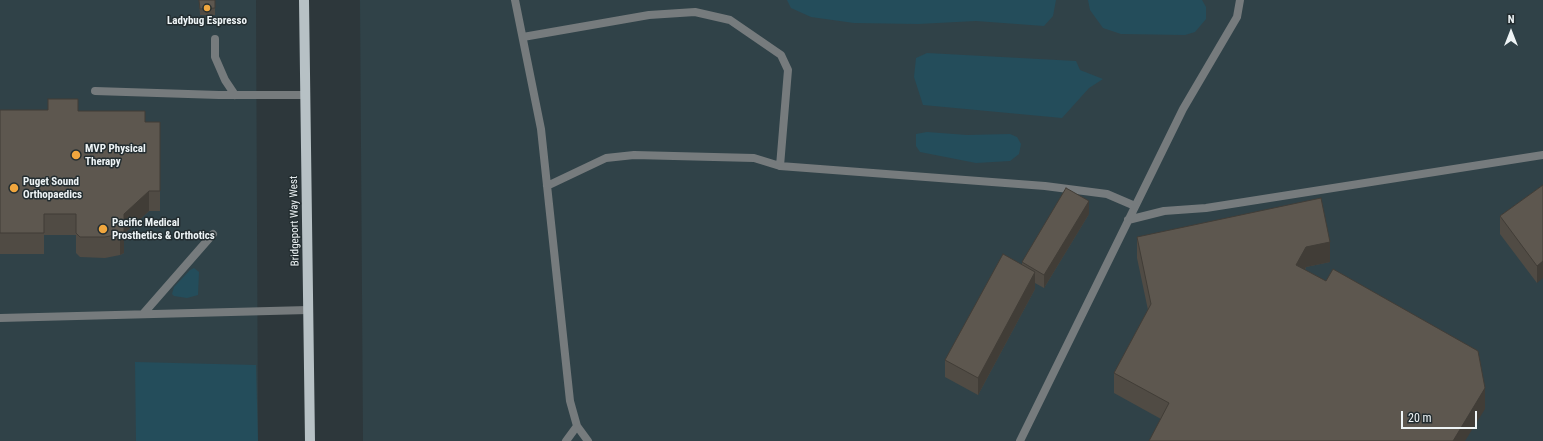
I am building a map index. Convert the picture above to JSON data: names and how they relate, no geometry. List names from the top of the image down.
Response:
{
  "streets": {
    "main road": ["Bridgeport Way West"]
  },
  "places": [
    "Ladybug Espresso",
    "MVP Physical Therapy",
    "Puget Sound Orthopaedics",
    "Pacific Medical Prosthetics & Orthotics"
  ],
  "scale_bar": "20 m",
  "north": "top"
}
